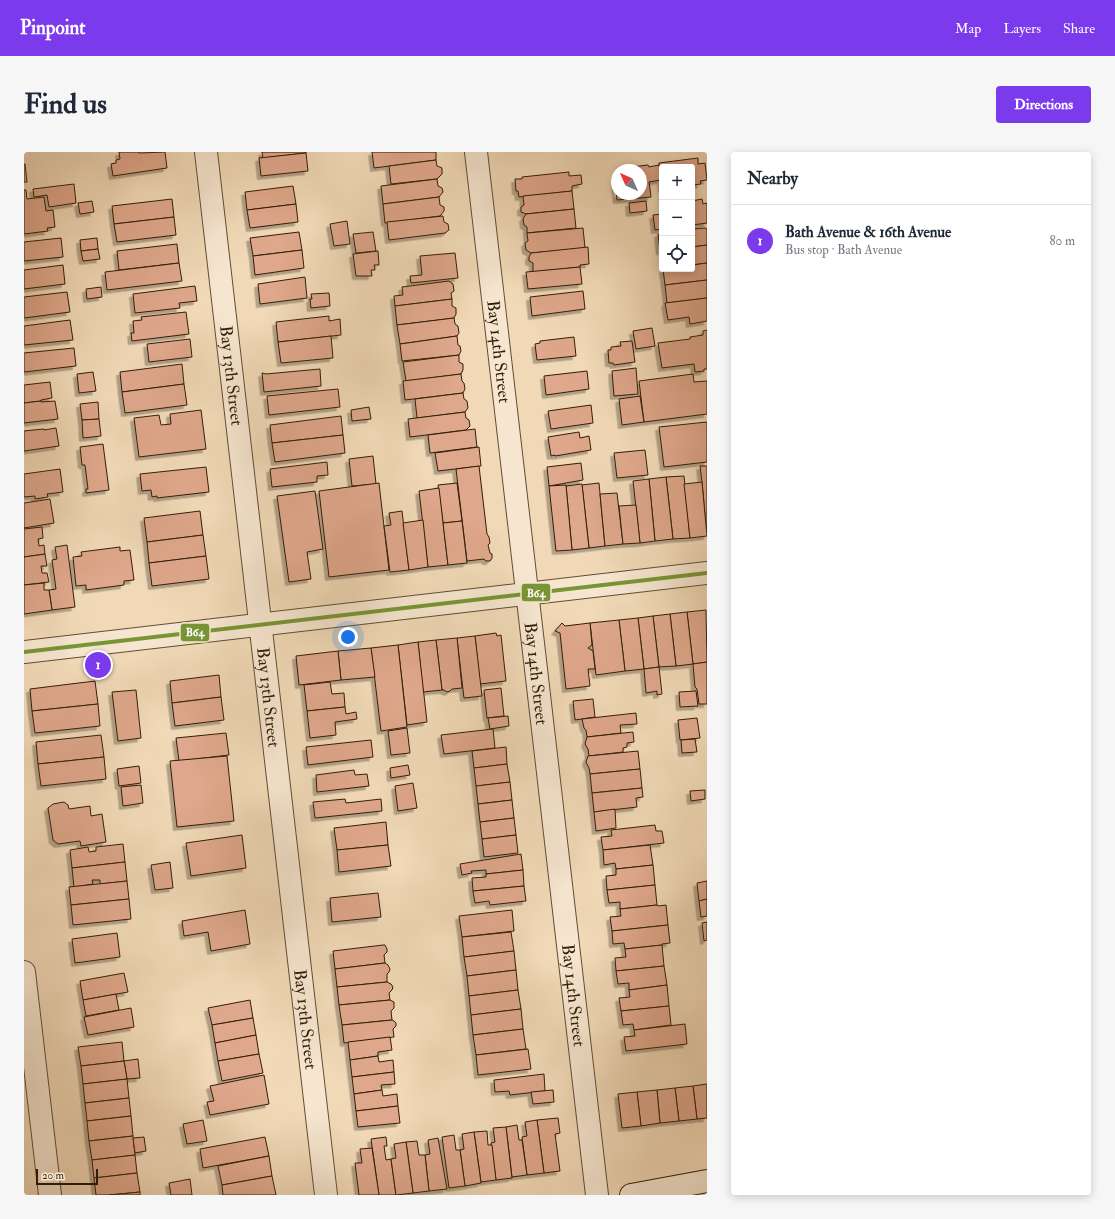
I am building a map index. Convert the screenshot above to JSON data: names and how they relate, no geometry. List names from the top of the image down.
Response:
{
  "streets": {
    "street": ["Bay 14th Street", "Bay 13th Street"]
  },
  "lines": ["transit line B64"],
  "scale_bar": "20 m",
  "north": "top left",
  "page": {
    "header": "Pinpoint",
    "nav": ["Map", "Layers", "Share"],
    "buttons": "Directions",
    "title": "Find us",
    "heading": "Nearby",
    "map_buttons": ["+", "−"],
    "list": [
      {
        "mark": "1",
        "name": "Bath Avenue & 16th Avenue",
        "note": "Bus stop · Bath Avenue",
        "value": "80 m"
      }
    ],
    "pins": "1",
    "scale": "20 m"
  }
}
